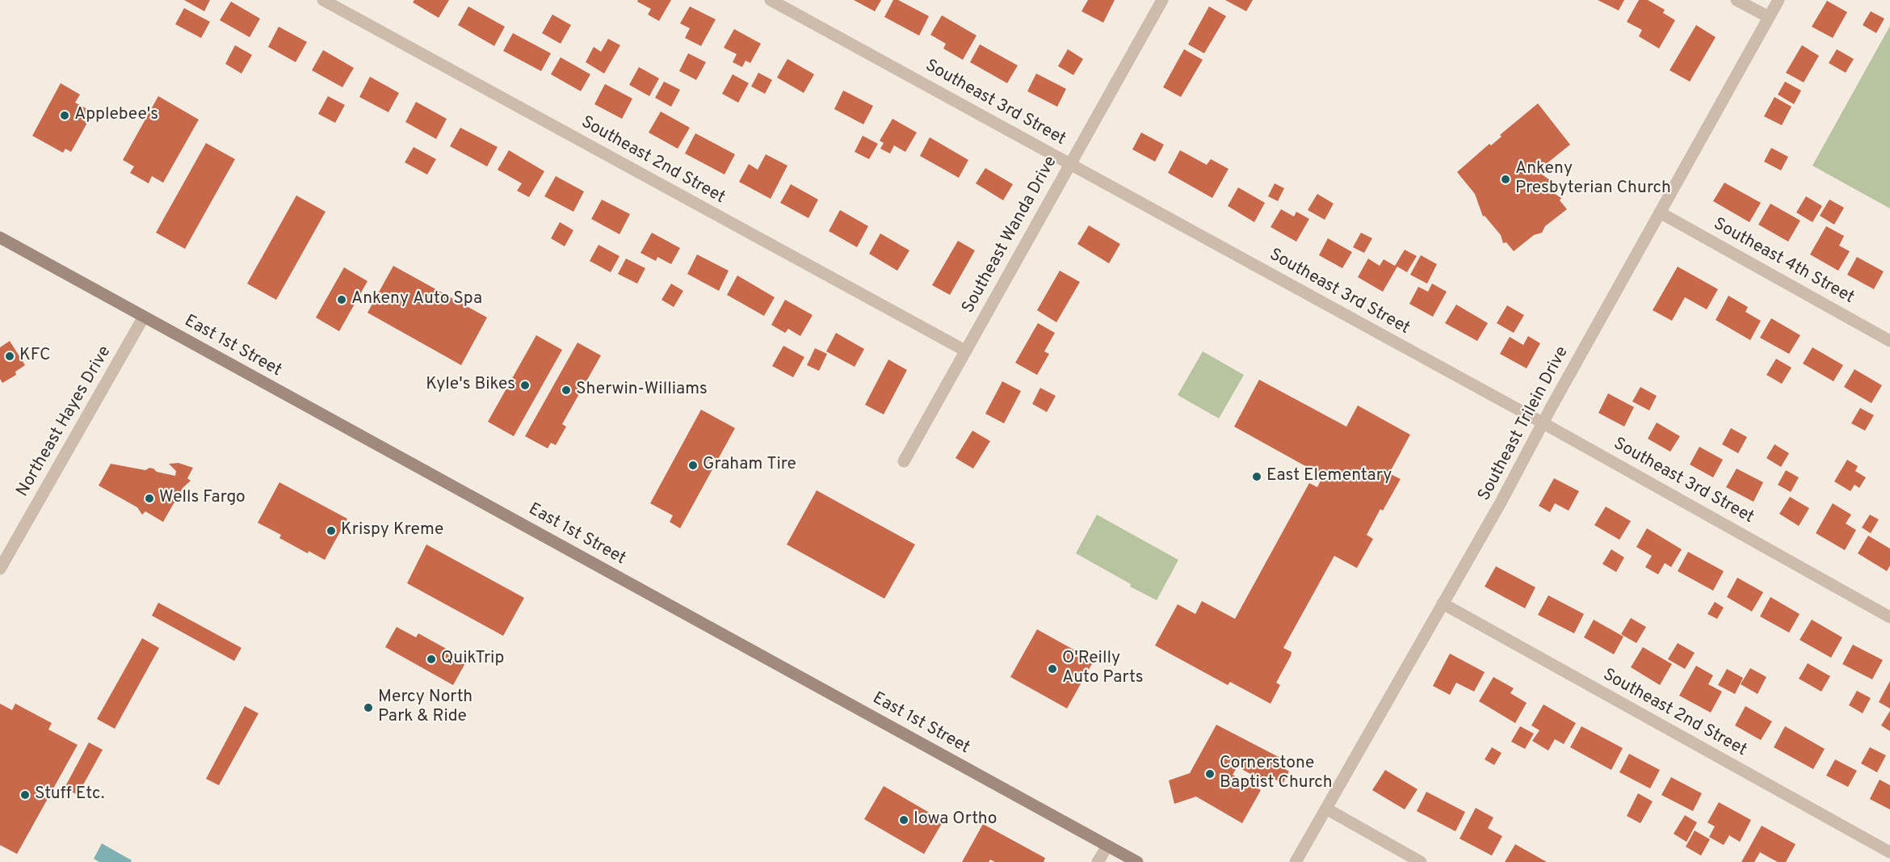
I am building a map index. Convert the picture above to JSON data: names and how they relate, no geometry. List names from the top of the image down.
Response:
{
  "streets": {
    "main road": ["East 1st Street"],
    "street": [
      "Southeast 3rd Street",
      "Southeast 2nd Street",
      "Southeast Wanda Drive",
      "Southeast 4th Street",
      "Northeast Hayes Drive",
      "Southeast Trilein Drive"
    ]
  },
  "crossings": [
    ["Southeast 3rd Street", "Southeast Wanda Drive"],
    ["Southeast 3rd Street", "Southeast Trilein Drive"],
    ["Southeast 2nd Street", "Southeast Wanda Drive"],
    ["Southeast 2nd Street", "Southeast Trilein Drive"],
    ["Southeast 4th Street", "Southeast Trilein Drive"],
    ["East 1st Street", "Northeast Hayes Drive"]
  ],
  "places": [
    "Applebee's",
    "Ankeny Presbyterian Church",
    "Ankeny Auto Spa",
    "KFC",
    "Kyle's Bikes",
    "Sherwin-Williams",
    "Graham Tire",
    "East Elementary",
    "Wells Fargo",
    "Krispy Kreme",
    "QuikTrip",
    "O'Reilly Auto Parts",
    "Mercy North Park & Ride",
    "Cornerstone Baptist Church",
    "Stuff Etc.",
    "Iowa Ortho"
  ]
}
